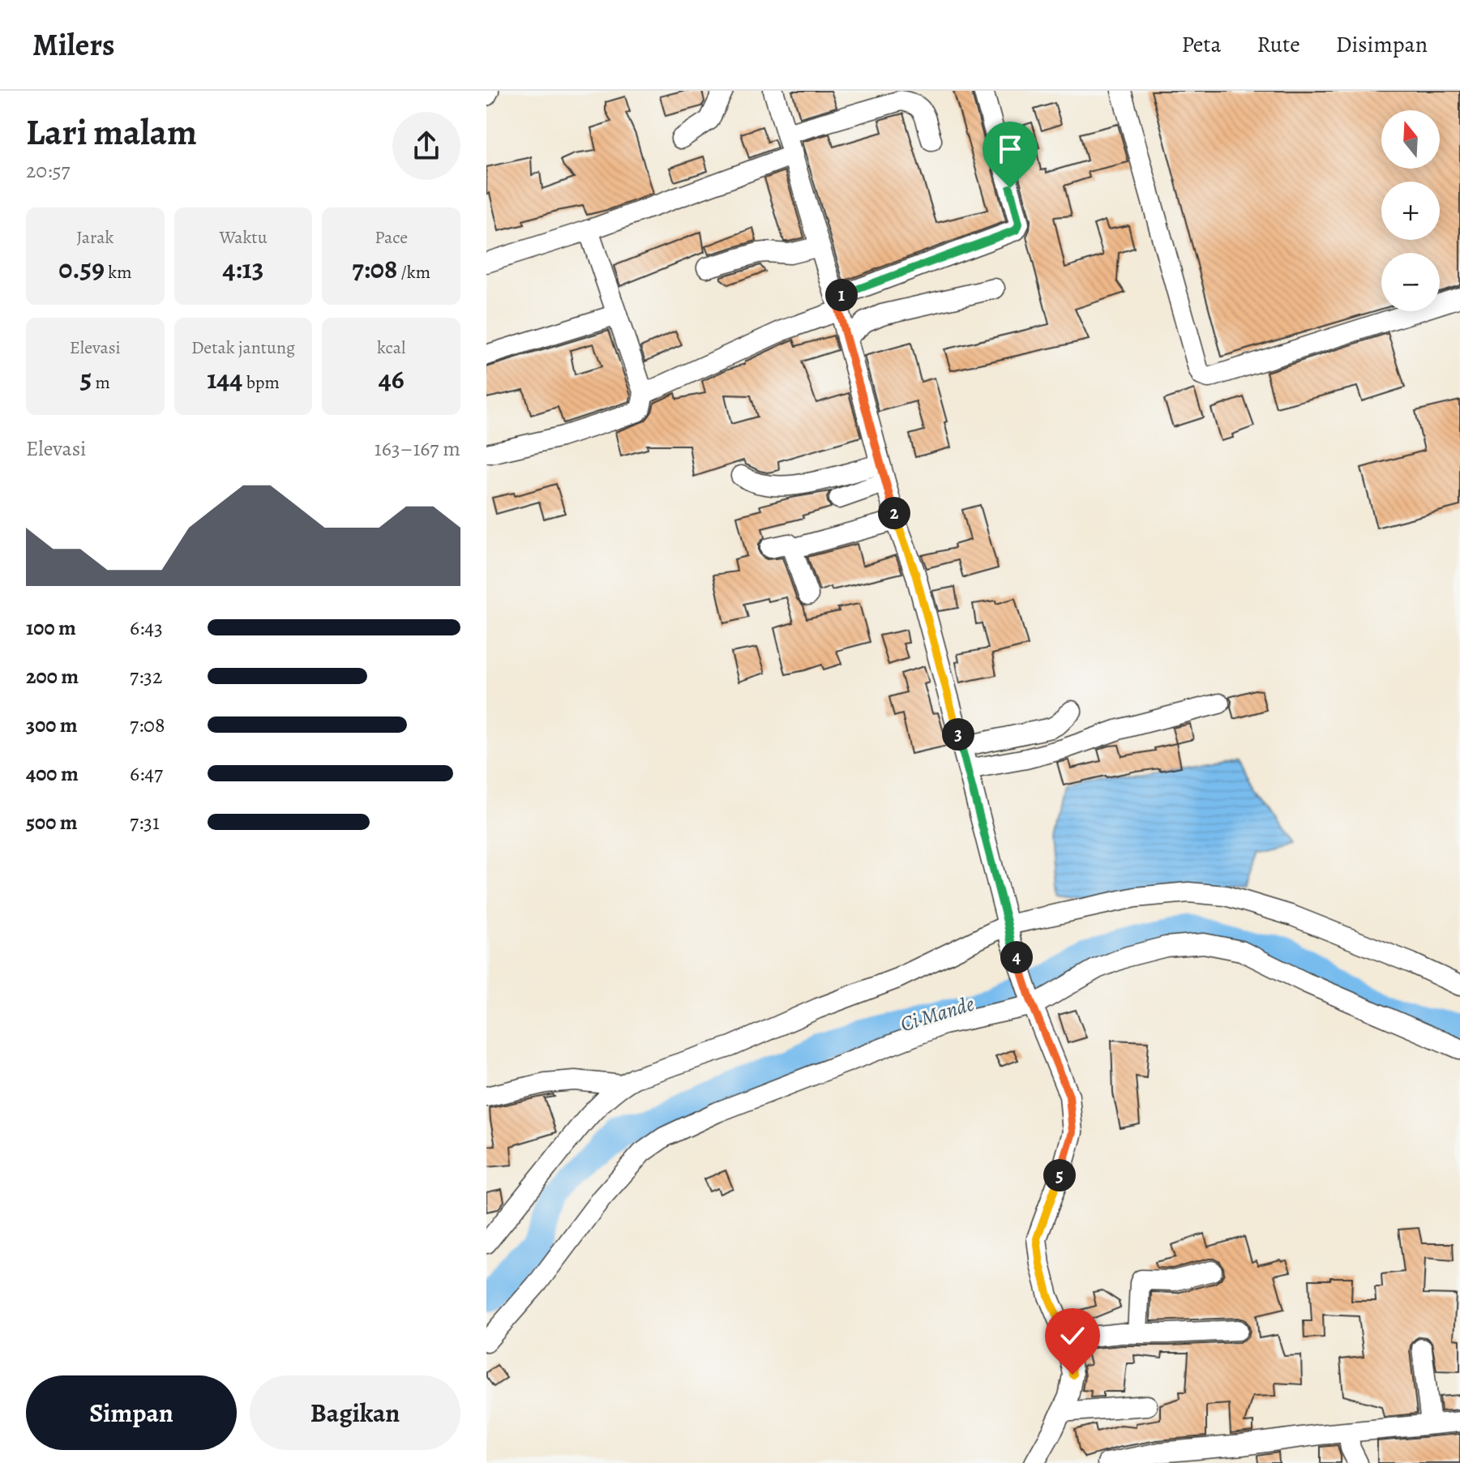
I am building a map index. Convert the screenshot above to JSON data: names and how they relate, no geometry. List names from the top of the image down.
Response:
{
  "water": ["Ci Mande"],
  "north": "top",
  "page": {
    "header": "Milers",
    "nav": ["Peta", "Rute", "Disimpan"],
    "heading": ["Lari malam", "20:57"],
    "map_buttons": ["+", "−"],
    "stats": [
      ["Jarak", "0.59 km"],
      ["Waktu", "4:13"],
      ["Pace", "7:08 /km"],
      ["Elevasi", "5 m"],
      ["Detak jantung", "144 bpm"],
      ["kcal", "46"]
    ],
    "pins": [
      "1",
      "2",
      "3",
      "4",
      "5"
    ],
    "chart": ["Elevasi", "163–167 m"],
    "list": [
      {
        "name": "100 m",
        "note": "6:43"
      },
      {
        "name": "200 m",
        "note": "7:32"
      },
      {
        "name": "300 m",
        "note": "7:08"
      },
      {
        "name": "400 m",
        "note": "6:47"
      },
      {
        "name": "500 m",
        "note": "7:31"
      }
    ],
    "buttons": ["Simpan", "Bagikan"]
  }
}
